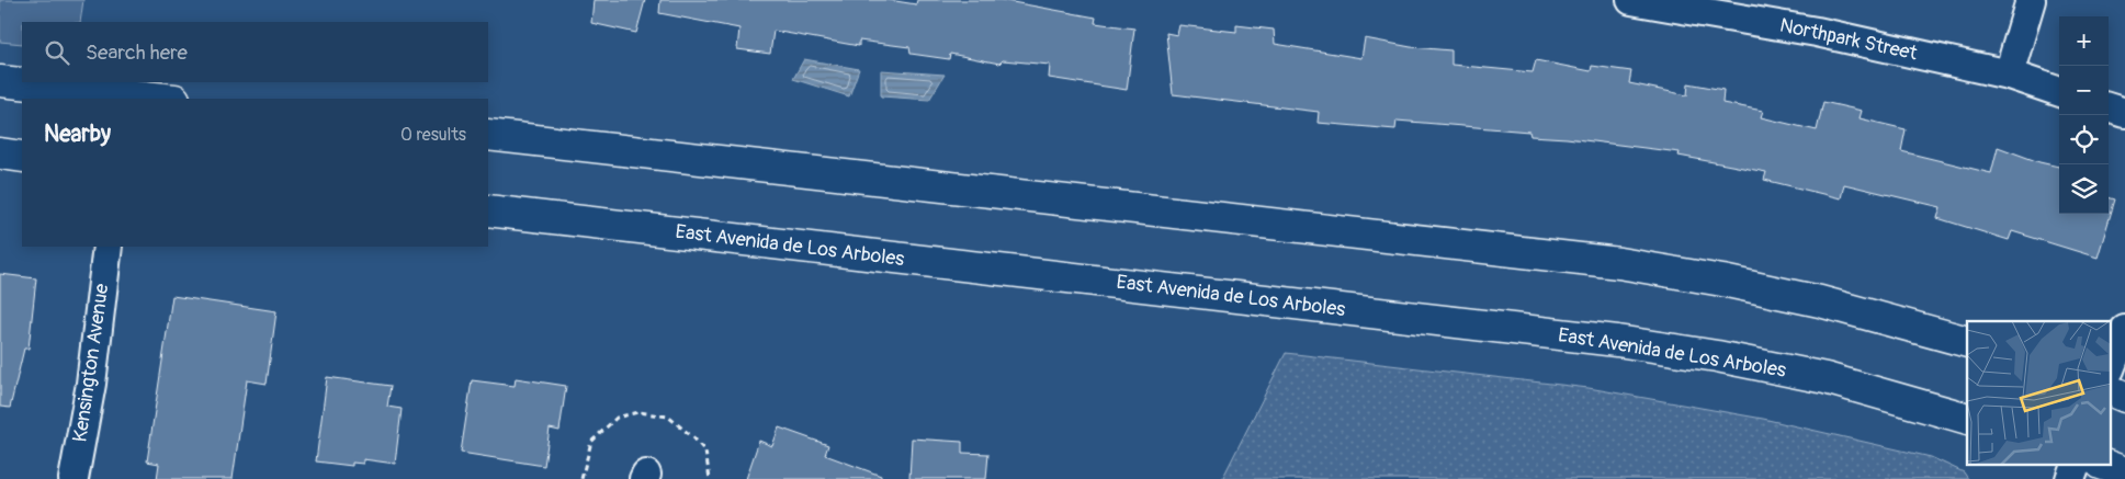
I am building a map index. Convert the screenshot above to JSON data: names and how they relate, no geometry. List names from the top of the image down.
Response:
{
  "streets": {
    "main road": ["East Avenida de Los Arboles"],
    "street": ["Northpark Street", "Kensington Avenue"]
  },
  "page": {
    "map_buttons": ["+", "−"],
    "search": "Search here",
    "heading": ["Nearby", "0 results"]
  }
}
